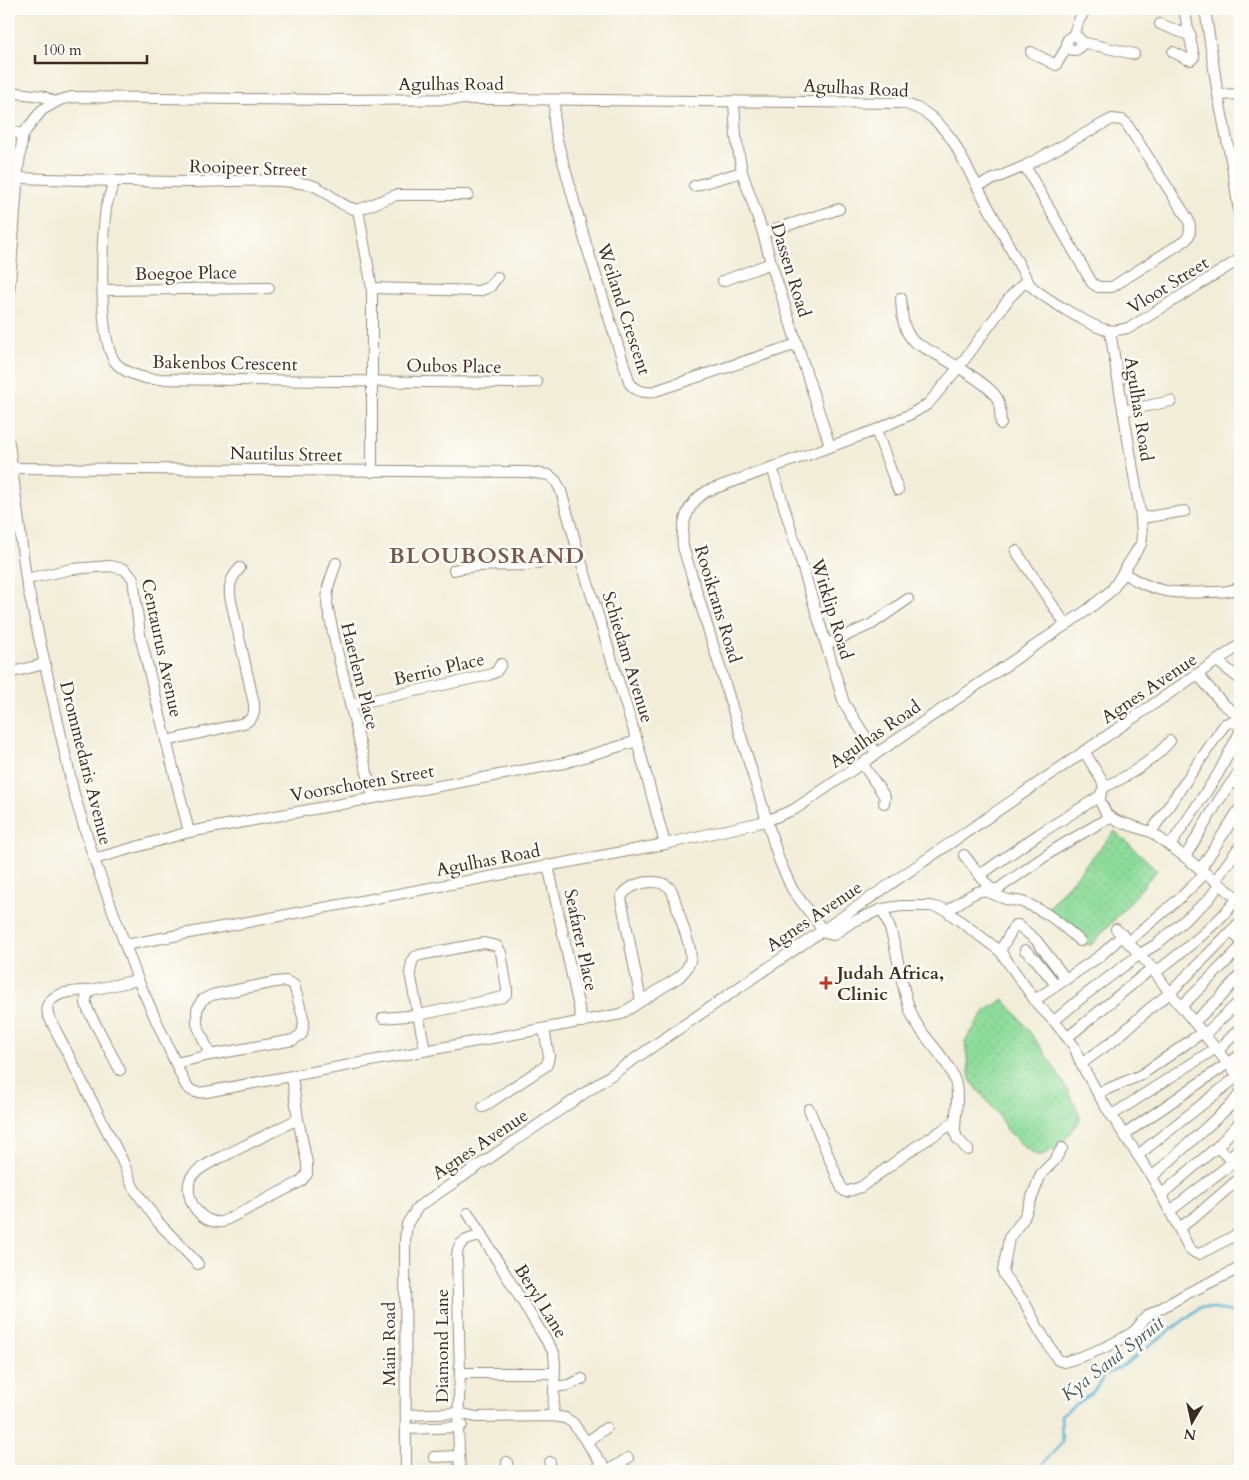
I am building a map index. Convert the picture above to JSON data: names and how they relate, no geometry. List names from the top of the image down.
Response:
{
  "streets": {
    "street": [
      "Agulhas Road",
      "Rooipeer Street",
      "Dassen Road",
      "Boegoe Place",
      "Vloot Street",
      "Weiland Crescent",
      "Bakenbos Crescent",
      "Oubos Place",
      "Nautilus Street",
      "Rooikrans Road",
      "Witklip Road",
      "Centaurus Avenue",
      "Schiedam Avenue",
      "Berrio Place",
      "Haerlem Place",
      "Agnes Avenue",
      "Drommedaris Avenue",
      "Voorschoten Street",
      "Seafarer Place",
      "Beryl Lane",
      "Main Road",
      "Diamond Lane"
    ]
  },
  "crossings": [
    ["Agulhas Road", "Dassen Road"],
    ["Agulhas Road", "Vloot Street"],
    ["Agulhas Road", "Weiland Crescent"],
    ["Agulhas Road", "Rooikrans Road"],
    ["Agulhas Road", "Witklip Road"],
    ["Agulhas Road", "Schiedam Avenue"],
    ["Agulhas Road", "Drommedaris Avenue"],
    ["Agulhas Road", "Seafarer Place"],
    ["Rooipeer Street", "Bakenbos Crescent"],
    ["Dassen Road", "Weiland Crescent"],
    ["Dassen Road", "Rooikrans Road"],
    ["Boegoe Place", "Bakenbos Crescent"],
    ["Bakenbos Crescent", "Oubos Place"],
    ["Nautilus Street", "Schiedam Avenue"],
    ["Nautilus Street", "Drommedaris Avenue"],
    ["Rooikrans Road", "Witklip Road"],
    ["Rooikrans Road", "Agnes Avenue"],
    ["Centaurus Avenue", "Drommedaris Avenue"],
    ["Centaurus Avenue", "Voorschoten Street"],
    ["Schiedam Avenue", "Voorschoten Street"],
    ["Berrio Place", "Haerlem Place"],
    ["Haerlem Place", "Voorschoten Street"],
    ["Agnes Avenue", "Main Road"],
    ["Drommedaris Avenue", "Voorschoten Street"],
    ["Beryl Lane", "Diamond Lane"]
  ],
  "districts": ["BLOUBOSRAND"],
  "water": ["Kya Sand Spruit"],
  "places": {
    "health": ["Judah Africa, Clinic"]
  },
  "scale_bar": "100 m",
  "north": "bottom"
}
